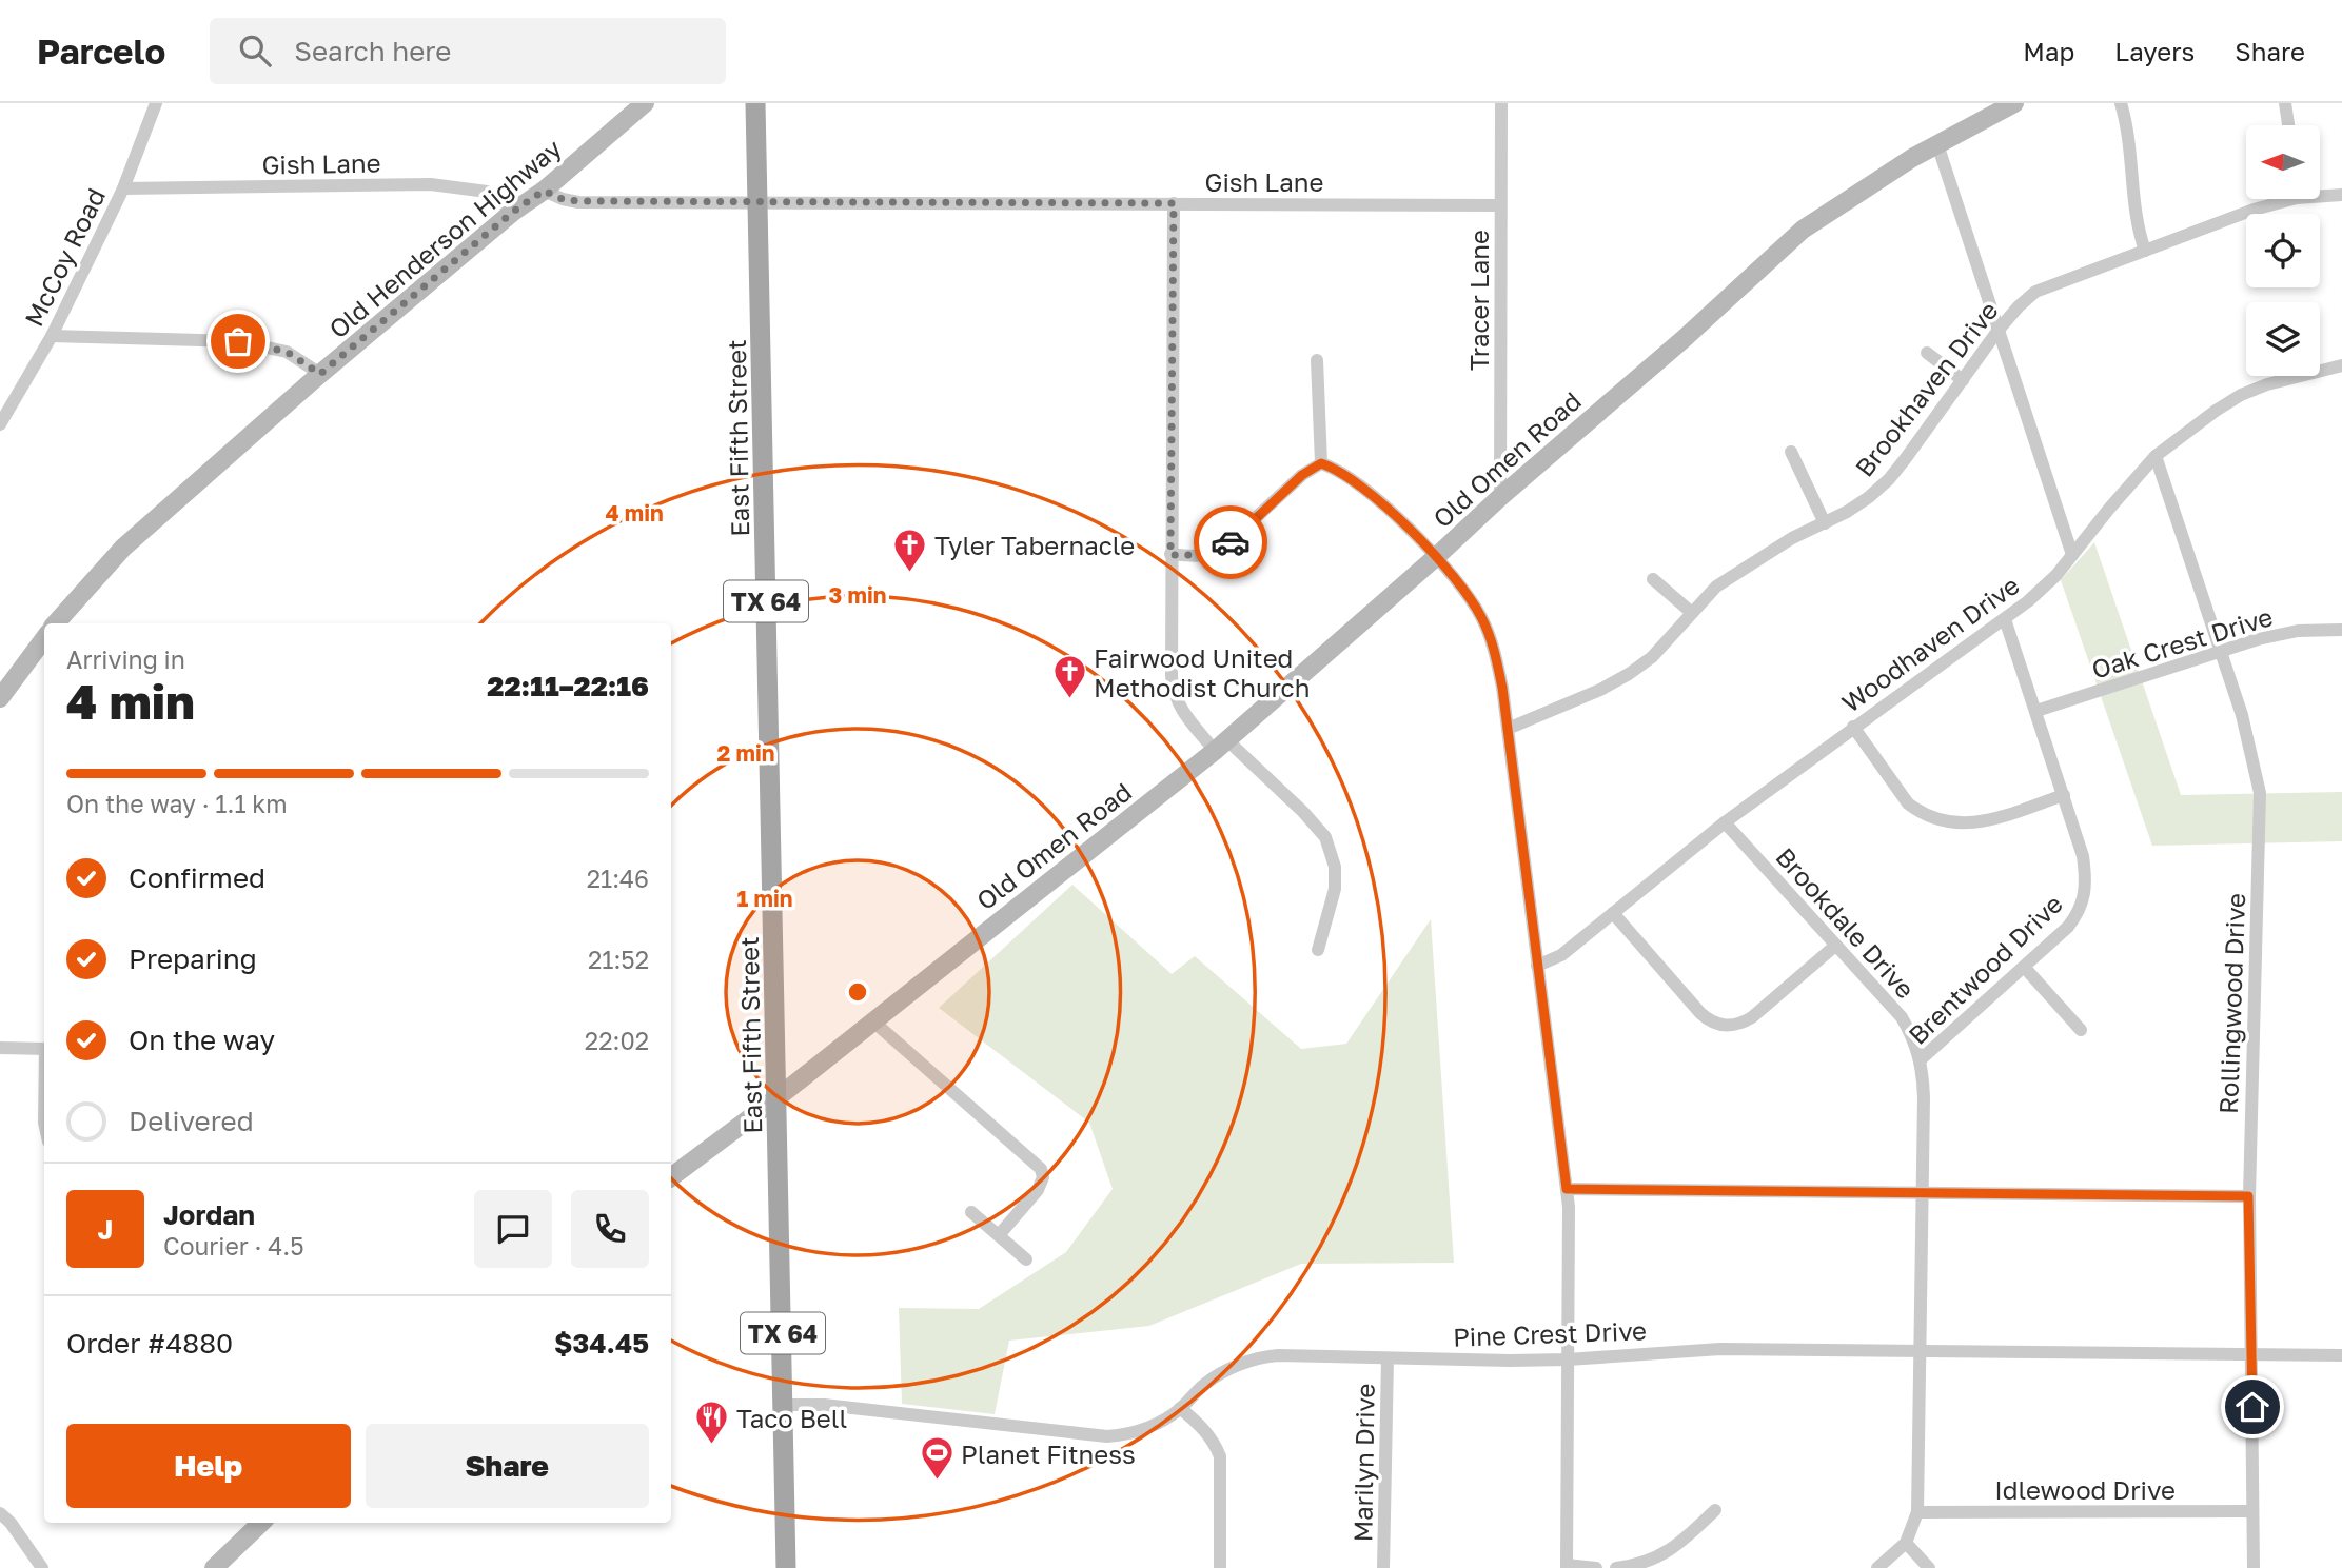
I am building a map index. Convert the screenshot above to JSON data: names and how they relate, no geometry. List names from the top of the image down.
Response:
{
  "streets": {
    "main road": ["East Fifth Street", "TX 64"],
    "street": [
      "Gish Lane",
      "Old Henderson Highway",
      "McCoy Road",
      "Tracer Lane",
      "Brookhaven Drive",
      "Old Omen Road",
      "Oak Crest Drive",
      "Woodhaven Drive",
      "Brookdale Drive",
      "Brentwood Drive",
      "Rollingwood Drive",
      "Pine Crest Drive",
      "Marilyn Drive",
      "Idlewood Drive"
    ]
  },
  "crossings": [
    ["Gish Lane", "Old Henderson Highway"],
    ["Gish Lane", "McCoy Road"],
    ["Gish Lane", "Tracer Lane"],
    ["Gish Lane", "East Fifth Street"],
    ["Tracer Lane", "Old Omen Road"],
    ["East Fifth Street", "Old Omen Road"],
    ["East Fifth Street", "Pine Crest Drive"],
    ["Oak Crest Drive", "Brentwood Drive"],
    ["Oak Crest Drive", "Rollingwood Drive"],
    ["Woodhaven Drive", "Brookdale Drive"],
    ["Woodhaven Drive", "Brentwood Drive"],
    ["Woodhaven Drive", "Rollingwood Drive"],
    ["Brookdale Drive", "Brentwood Drive"],
    ["Brentwood Drive", "Pine Crest Drive"],
    ["Brentwood Drive", "Idlewood Drive"],
    ["Rollingwood Drive", "Pine Crest Drive"],
    ["Rollingwood Drive", "Idlewood Drive"],
    ["Pine Crest Drive", "Marilyn Drive"]
  ],
  "places": {
    "church": ["Tyler Tabernacle", "Fairwood United Methodist Church"],
    "restaurant": ["Taco Bell"],
    "sports": ["Planet Fitness"]
  },
  "north": "left",
  "page": {
    "header": "Parcelo",
    "search": "Search here",
    "nav": ["Map", "Layers", "Share"],
    "heading": ["4 min", "Arriving in", "22:11–22:16"],
    "panel": [
      "Jordan",
      "Courier · 4.5",
      "Order #4880",
      "$34.45"
    ],
    "bar": "On the way · 1.1 km",
    "list": [
      ["Confirmed", "21:46"],
      ["Preparing", "21:52"],
      ["On the way", "22:02"],
      "Delivered"
    ],
    "round": "J",
    "buttons": ["Help", "Share"]
  },
  "rings": [
    "4 min",
    "3 min",
    "2 min",
    "1 min"
  ]
}
